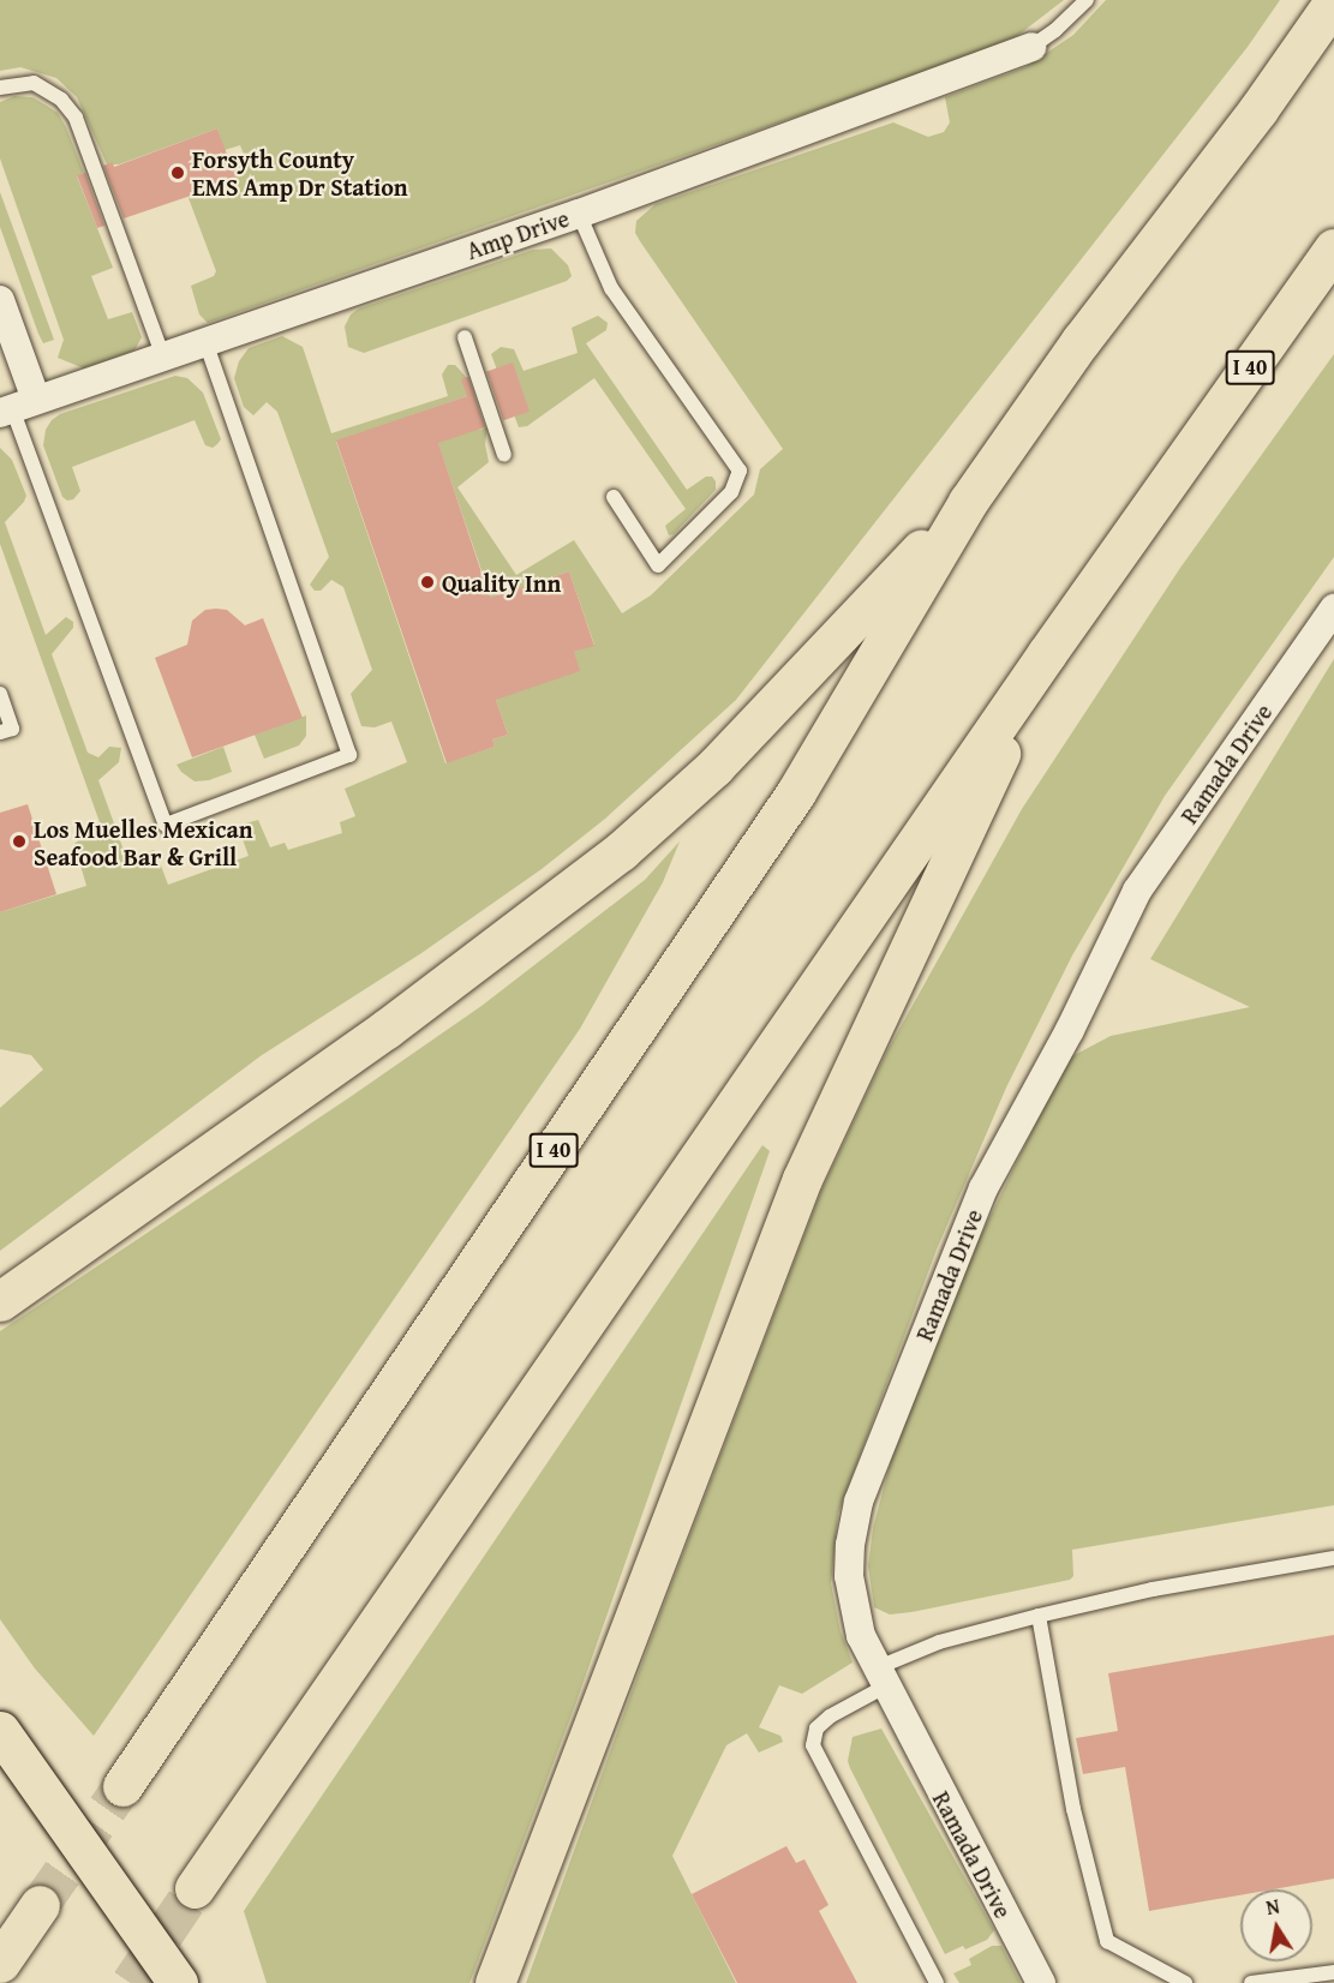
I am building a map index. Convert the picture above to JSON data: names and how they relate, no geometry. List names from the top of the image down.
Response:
{
  "streets": {
    "main road": ["I 40"],
    "street": ["Amp Drive", "Ramada Drive"]
  },
  "places": ["Forsyth County EMS Amp Dr Station", "Quality Inn", "Los Muelles Mexican Seafood Bar & Grill"],
  "north": "top"
}
